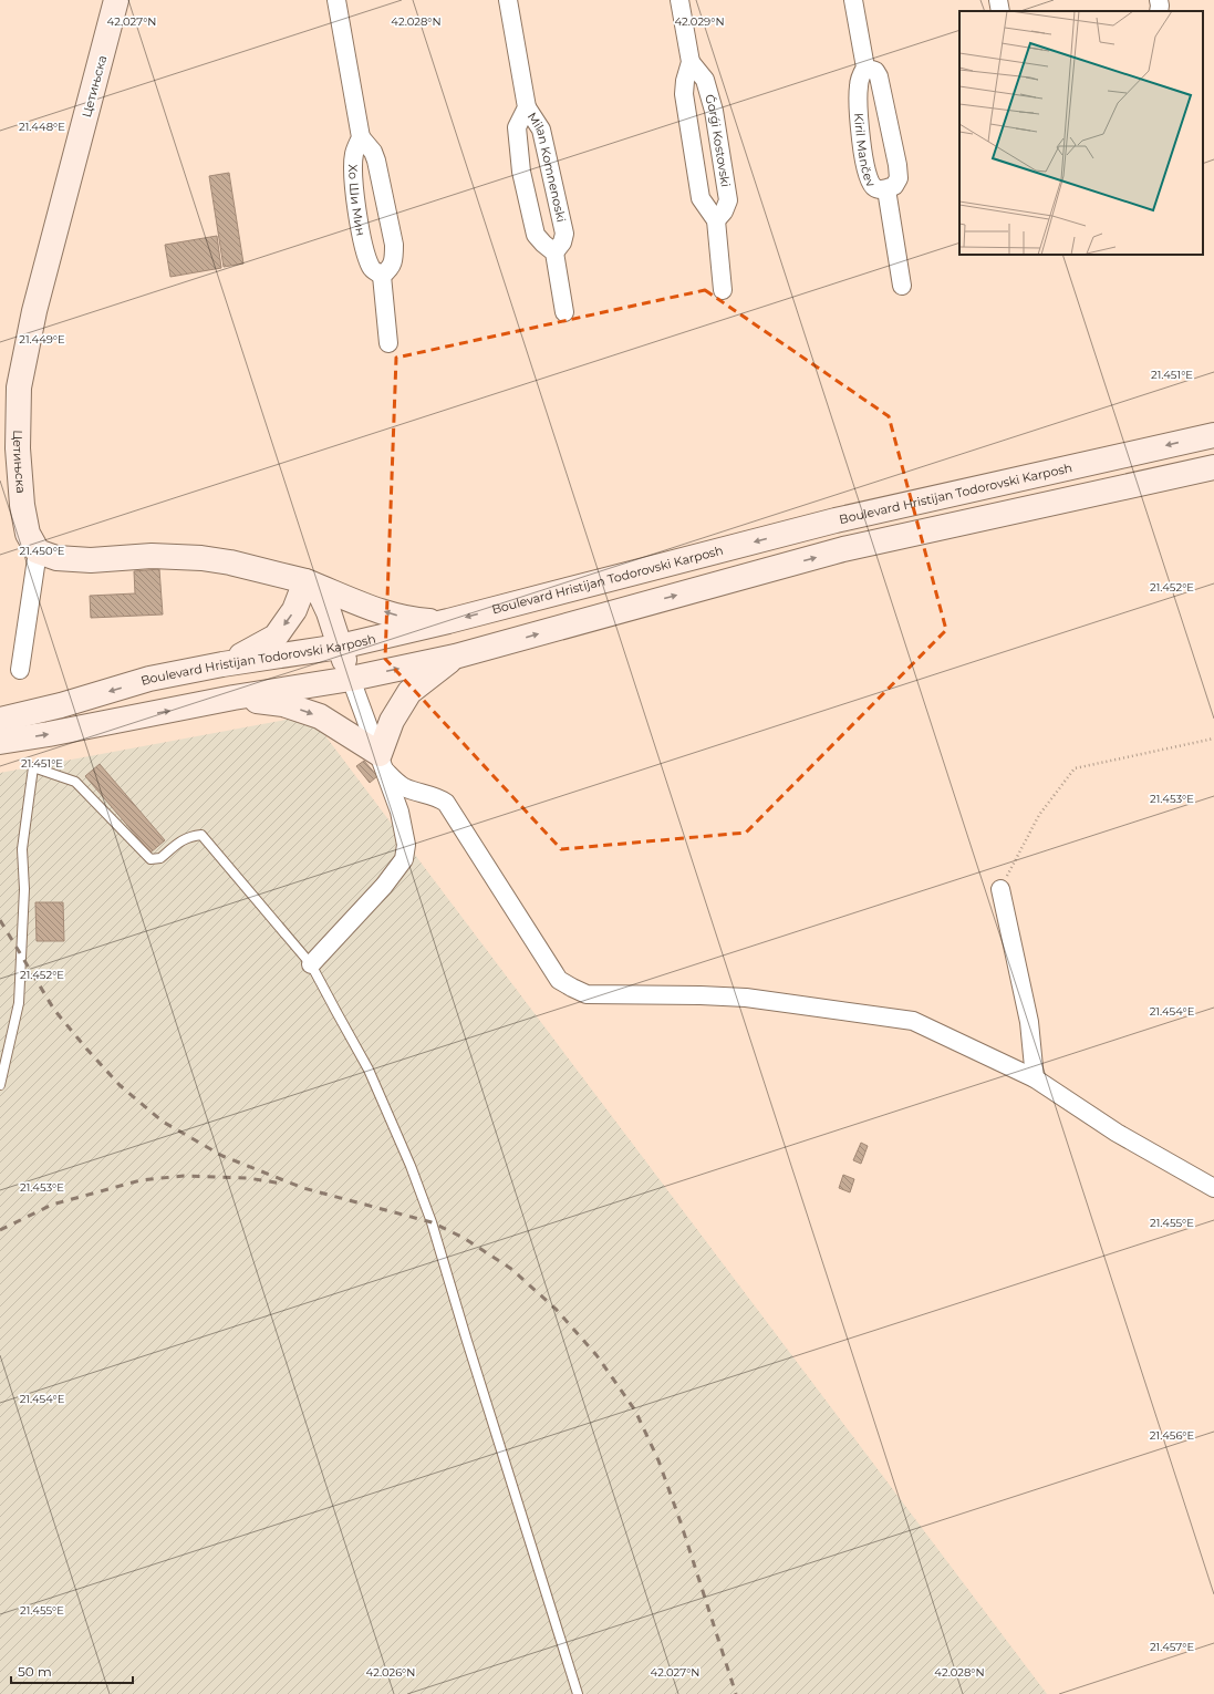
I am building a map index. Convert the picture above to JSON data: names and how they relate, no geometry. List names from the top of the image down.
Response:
{
  "streets": {
    "street": [
      "Цетињска",
      "Ǵorǵi Kostovski",
      "Kiril Mančev",
      "Milan Komnenoski",
      "Хо Ши Мин",
      "Boulevard Hristijan Todorovski Karposh"
    ]
  },
  "scale_bar": "50 m",
  "coordinates": [
    "42.027°N",
    "42.028°N",
    "42.029°N",
    "21.448°E",
    "21.449°E",
    "21.451°E",
    "21.450°E",
    "21.452°E",
    "21.453°E",
    "21.454°E",
    "21.455°E",
    "21.456°E",
    "21.457°E",
    "42.026°N"
  ]
}
